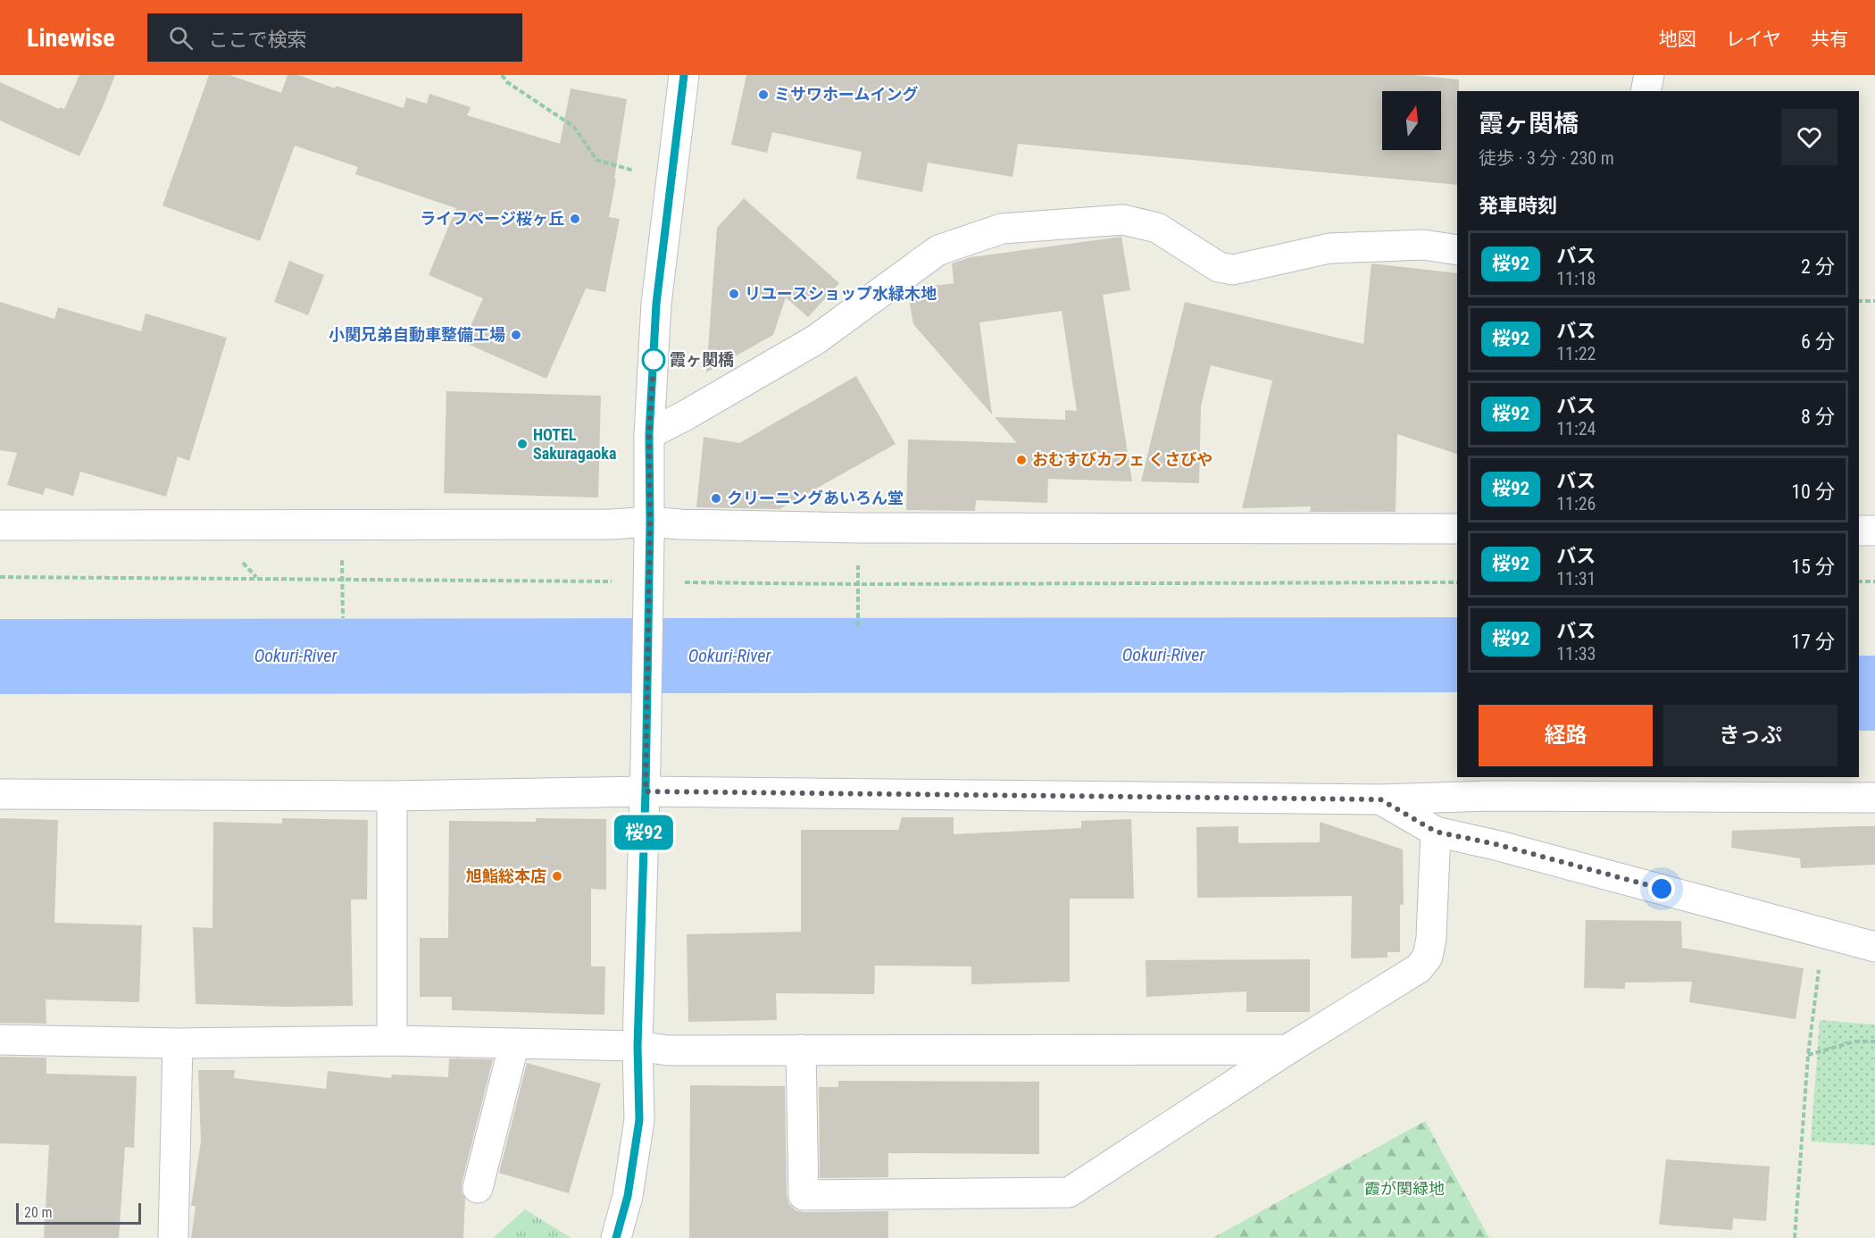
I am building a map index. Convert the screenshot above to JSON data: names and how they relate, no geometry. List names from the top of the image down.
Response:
{
  "water": ["Ookuri-River"],
  "parks": ["霞が関緑地"],
  "places": [
    "ミサワホームイング",
    "ライフページ桜ヶ丘",
    "リユースショップ水緑木地",
    "小関兄弟自動車整備工場",
    "霞ヶ関橋",
    "HOTEL Sakuragaoka",
    "おむすびカフェ くさびや",
    "クリーニングあいろん堂",
    "旭鮨総本店"
  ],
  "lines": ["bus line 桜92"],
  "scale_bar": "20 m",
  "north": "top",
  "page": {
    "header": "Linewise",
    "search": "ここで検索",
    "nav": ["地図", "レイヤ", "共有"],
    "on_map": "桜92",
    "heading": [
      ["霞ヶ関橋", "徒歩 · 3 分 · 230 m"],
      "発車時刻"
    ],
    "list": [
      {
        "mark": "桜92",
        "name": "バス",
        "note": "11:18",
        "value": "2 分"
      },
      {
        "mark": "桜92",
        "name": "バス",
        "note": "11:22",
        "value": "6 分"
      },
      {
        "mark": "桜92",
        "name": "バス",
        "note": "11:24",
        "value": "8 分"
      },
      {
        "mark": "桜92",
        "name": "バス",
        "note": "11:26",
        "value": "10 分"
      },
      {
        "mark": "桜92",
        "name": "バス",
        "note": "11:31",
        "value": "15 分"
      },
      {
        "mark": "桜92",
        "name": "バス",
        "note": "11:33",
        "value": "17 分"
      }
    ],
    "buttons": ["経路", "きっぷ"],
    "scale": "20 m"
  }
}
